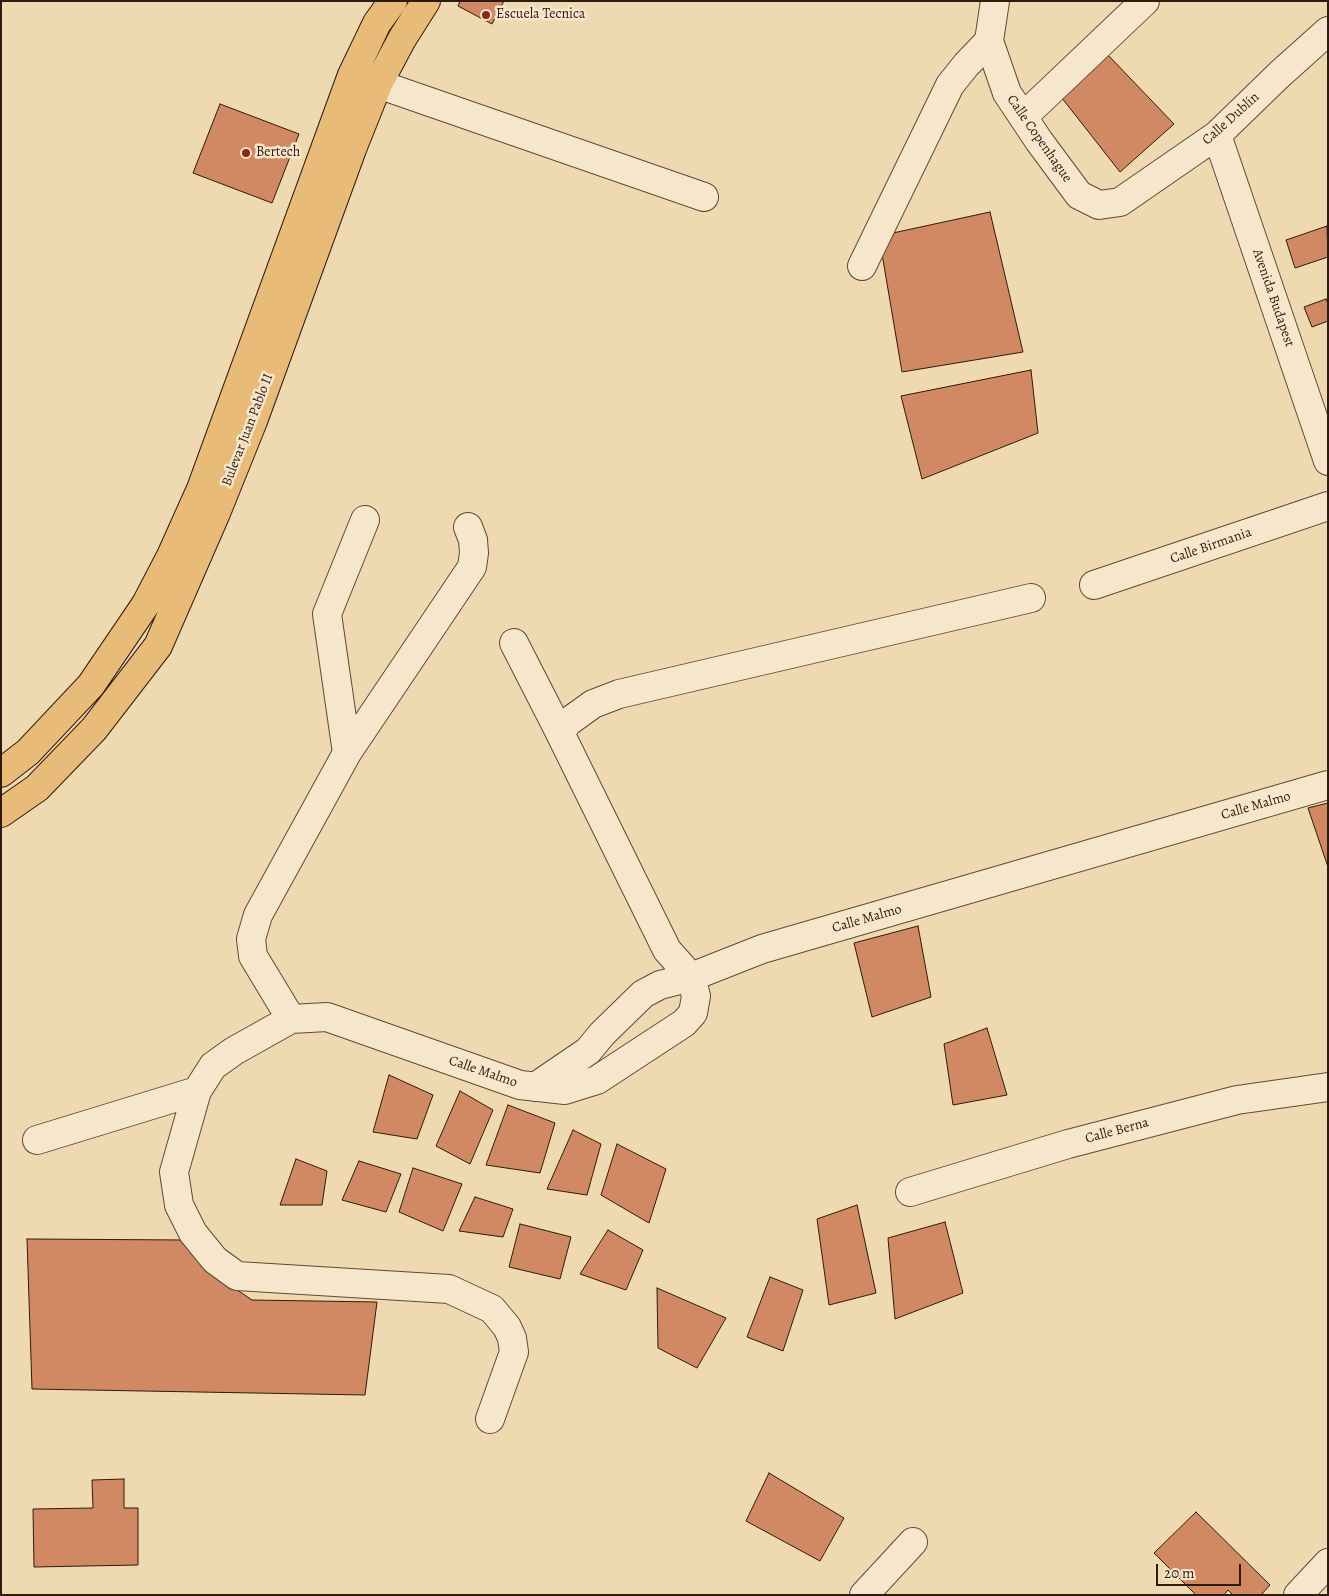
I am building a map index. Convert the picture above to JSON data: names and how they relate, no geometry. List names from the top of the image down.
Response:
{
  "streets": {
    "main road": ["Bulevar Juan Pablo II"],
    "street": [
      "Calle Dublín",
      "Calle Copenhague",
      "Avenida Budapest",
      "Calle Birmania",
      "Calle Malmo",
      "Calle Berna"
    ]
  },
  "crossings": [
    ["Calle Dublín", "Calle Copenhague"],
    ["Calle Dublín", "Avenida Budapest"]
  ],
  "places": ["Escuela Tecnica", "Bertech"],
  "scale_bar": "20 m"
}
